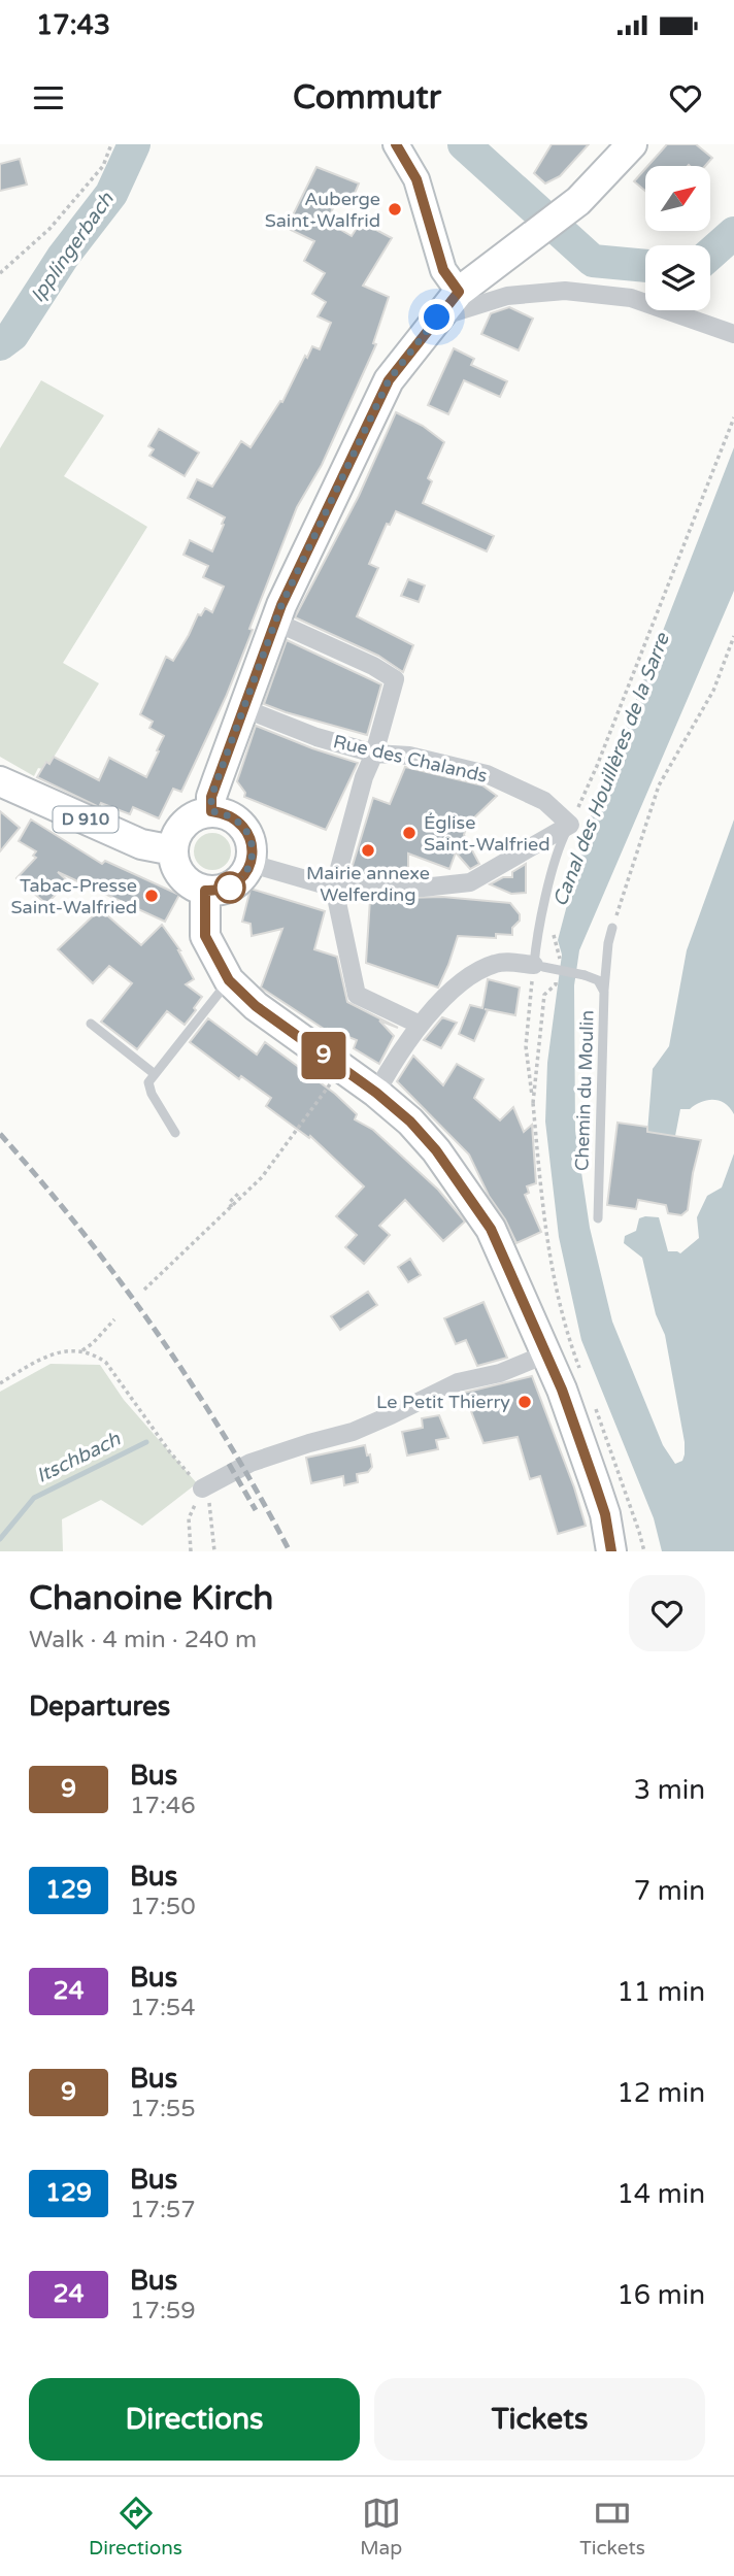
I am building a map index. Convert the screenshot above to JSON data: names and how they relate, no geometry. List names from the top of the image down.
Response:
{
  "streets": {
    "main road": ["D 910"],
    "street": ["Rue des Chalands"],
    "lane": ["Chemin du Moulin"]
  },
  "water": ["Ipplingerbach", "Canal des Houillères de la Sarre", "Itschbach"],
  "places": [
    "Auberge Saint-Walfrid",
    "Église Saint-Walfried",
    "Mairie annexe Welferding",
    "Tabac-Presse Saint-Walfried",
    "Le Petit Thierry"
  ],
  "lines": ["bus line 9"],
  "north": "top right",
  "page": {
    "status": "17:43",
    "header": "Commutr",
    "on_map": "9",
    "heading": [
      ["Chanoine Kirch", "Walk · 4 min · 240 m"],
      "Departures"
    ],
    "list": [
      {
        "mark": "9",
        "name": "Bus",
        "note": "17:46",
        "value": "3 min"
      },
      {
        "mark": "129",
        "name": "Bus",
        "note": "17:50",
        "value": "7 min"
      },
      {
        "mark": "24",
        "name": "Bus",
        "note": "17:54",
        "value": "11 min"
      },
      {
        "mark": "9",
        "name": "Bus",
        "note": "17:55",
        "value": "12 min"
      },
      {
        "mark": "129",
        "name": "Bus",
        "note": "17:57",
        "value": "14 min"
      },
      {
        "mark": "24",
        "name": "Bus",
        "note": "17:59",
        "value": "16 min"
      }
    ],
    "buttons": ["Directions", "Tickets"],
    "tabs": ["Directions", "Map", "Tickets"]
  }
}
